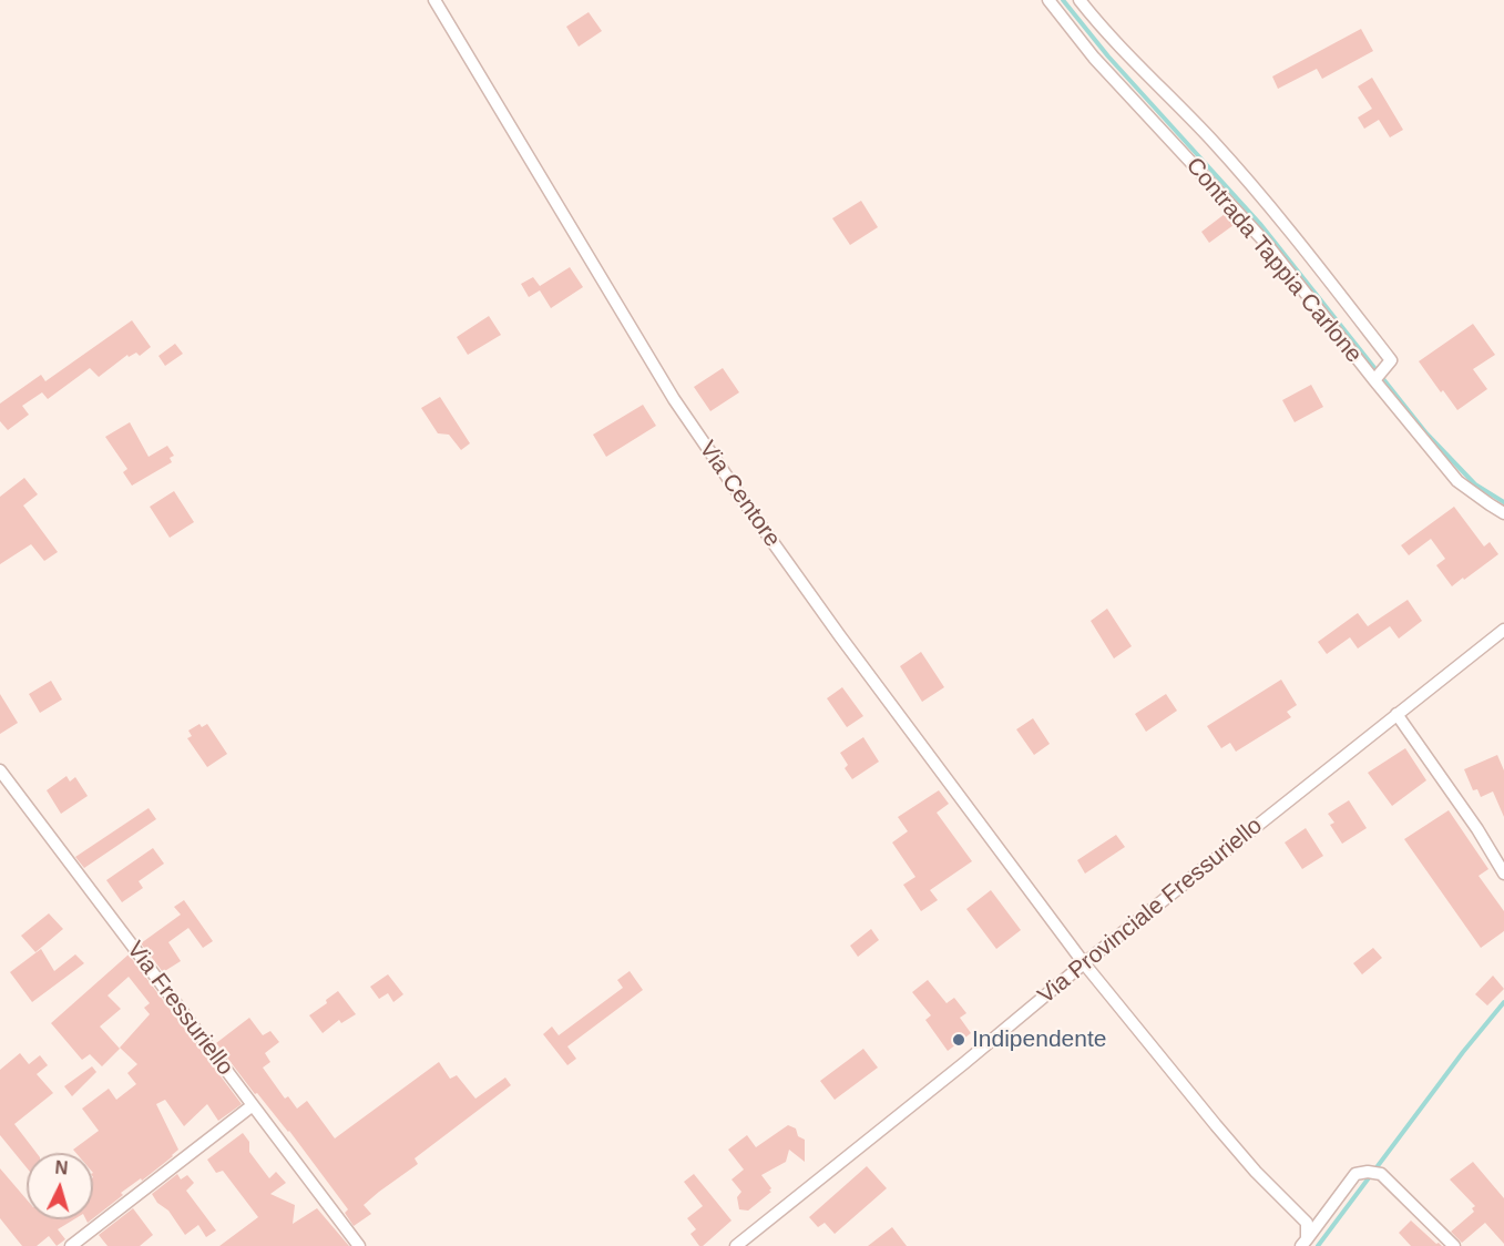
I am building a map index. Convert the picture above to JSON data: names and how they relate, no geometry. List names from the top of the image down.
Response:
{
  "streets": {
    "street": [
      "Contrada Tappia Carlone",
      "Via Centore",
      "Via Provinciale Fressuriello",
      "Via Fressuriello"
    ]
  },
  "crossings": [
    ["Via Centore", "Via Provinciale Fressuriello"]
  ],
  "places": ["Indipendente"],
  "north": "top"
}
